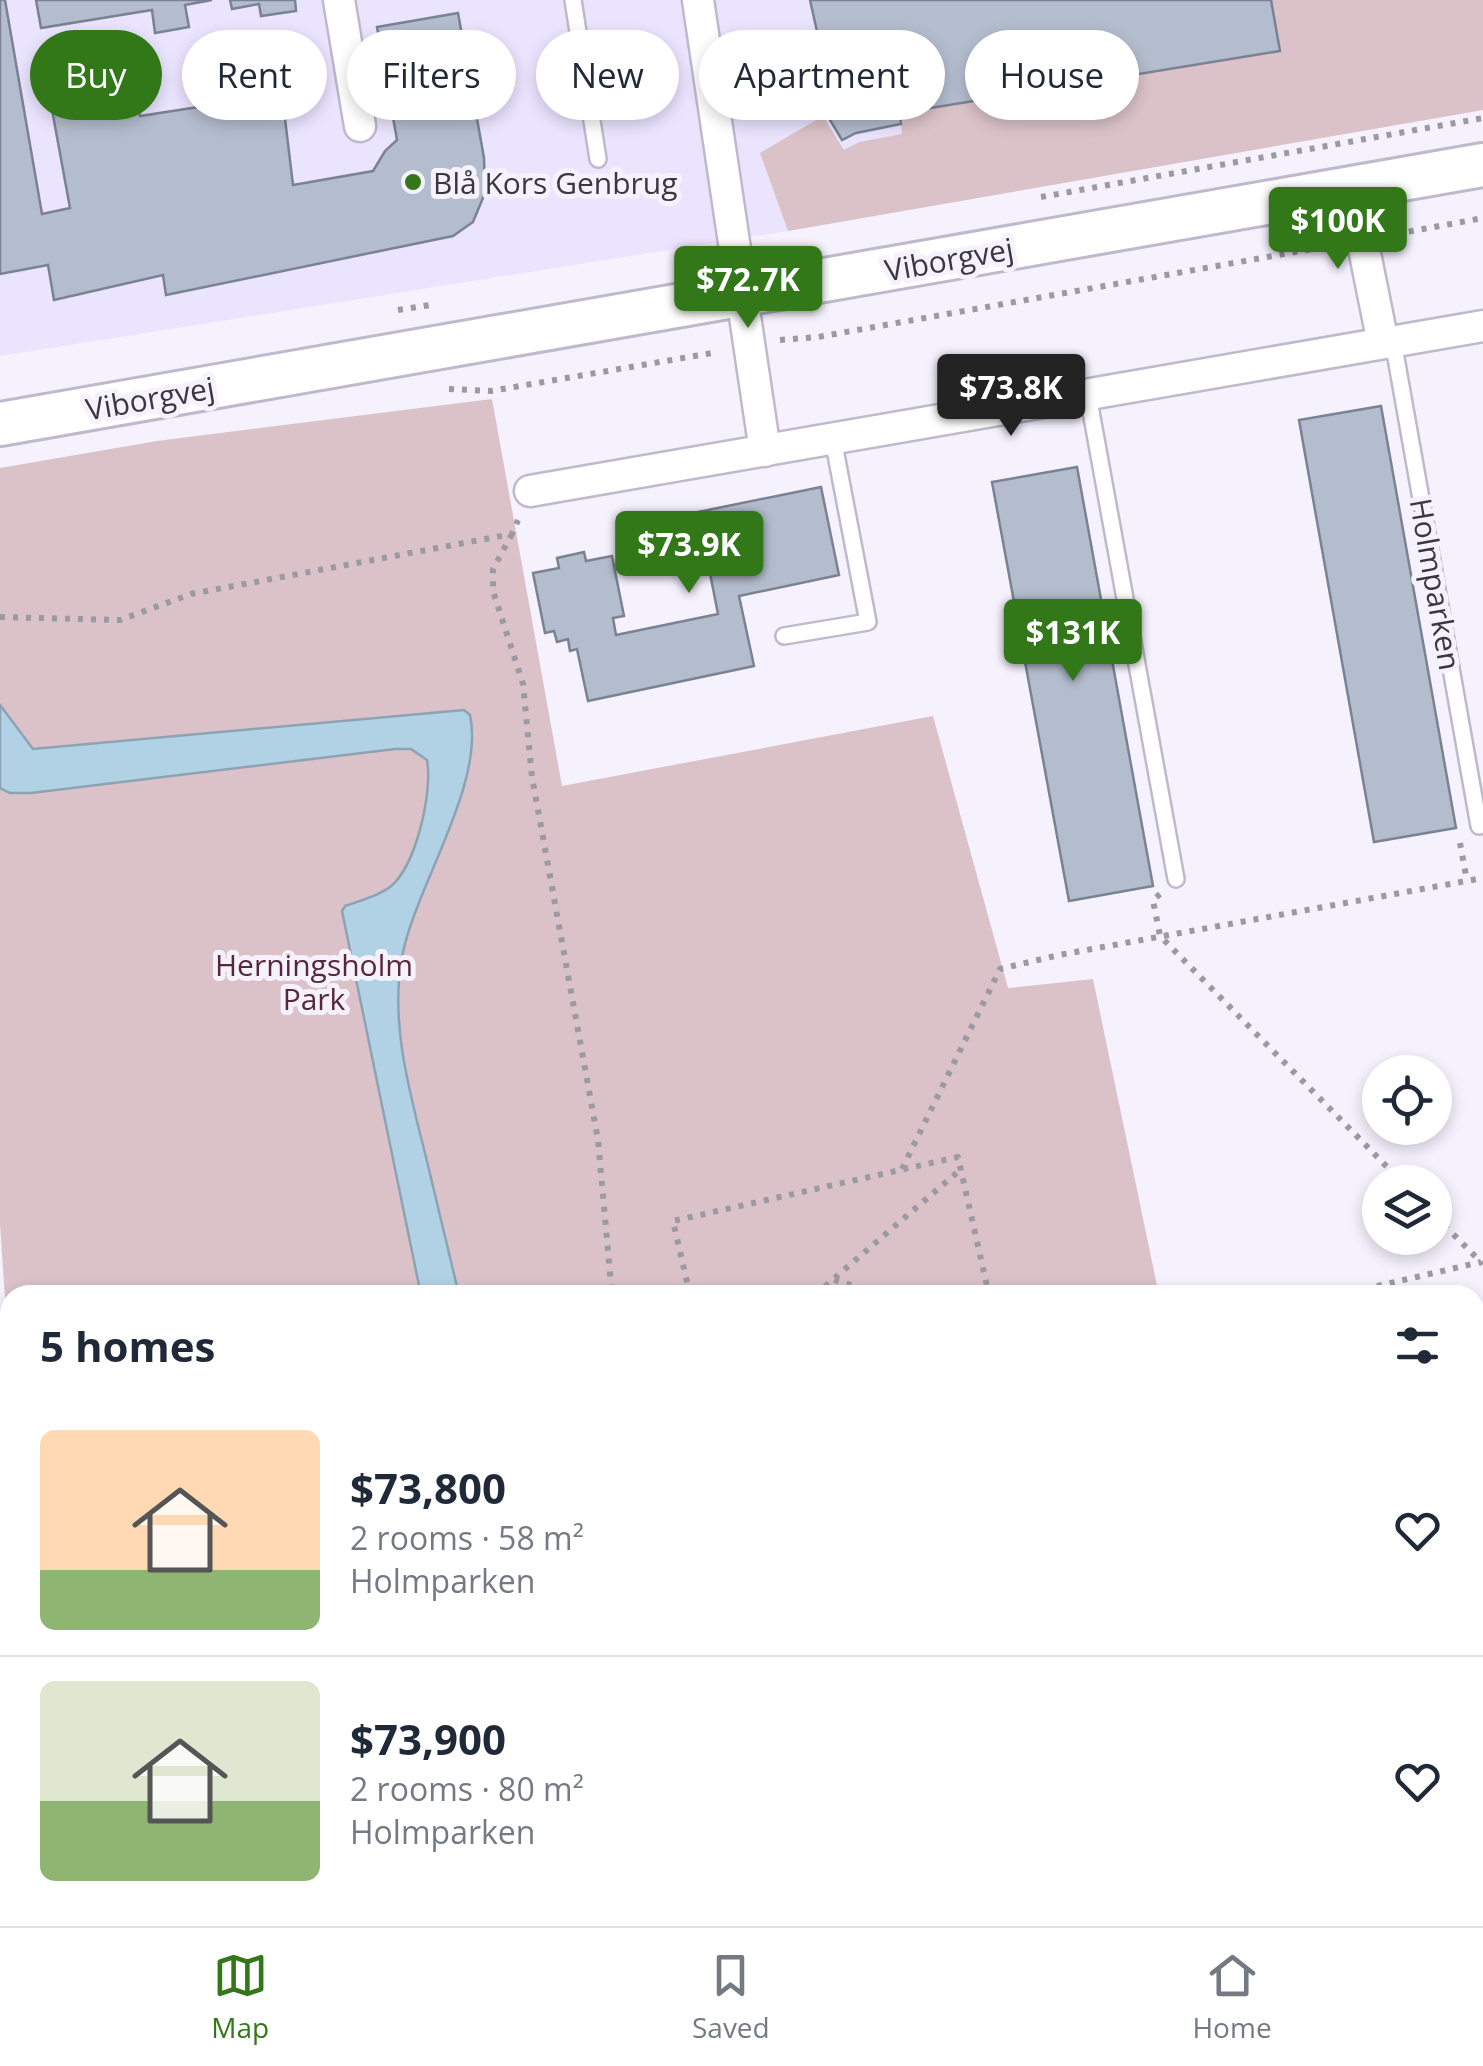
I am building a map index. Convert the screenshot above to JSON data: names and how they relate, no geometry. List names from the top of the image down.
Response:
{
  "streets": {
    "street": ["Viborgvej", "Holmparken"]
  },
  "crossings": [
    ["Viborgvej", "Holmparken"]
  ],
  "parks": ["Herningsholm Park"],
  "places": ["Blå Kors Genbrug"],
  "page": {
    "chip": [
      "Buy",
      "Rent",
      "Filters",
      "New",
      "Apartment",
      "House"
    ],
    "price": [
      "$100K",
      "$72.7K",
      "$73.8K",
      "$73.9K",
      "$131K"
    ],
    "heading": "5 homes",
    "list": [
      {
        "name": "$73,800",
        "note": "2 rooms · 58 m² · Holmparken"
      },
      {
        "name": "$73,900",
        "note": "2 rooms · 80 m² · Holmparken"
      }
    ],
    "tabs": ["Map", "Saved", "Home"]
  }
}
